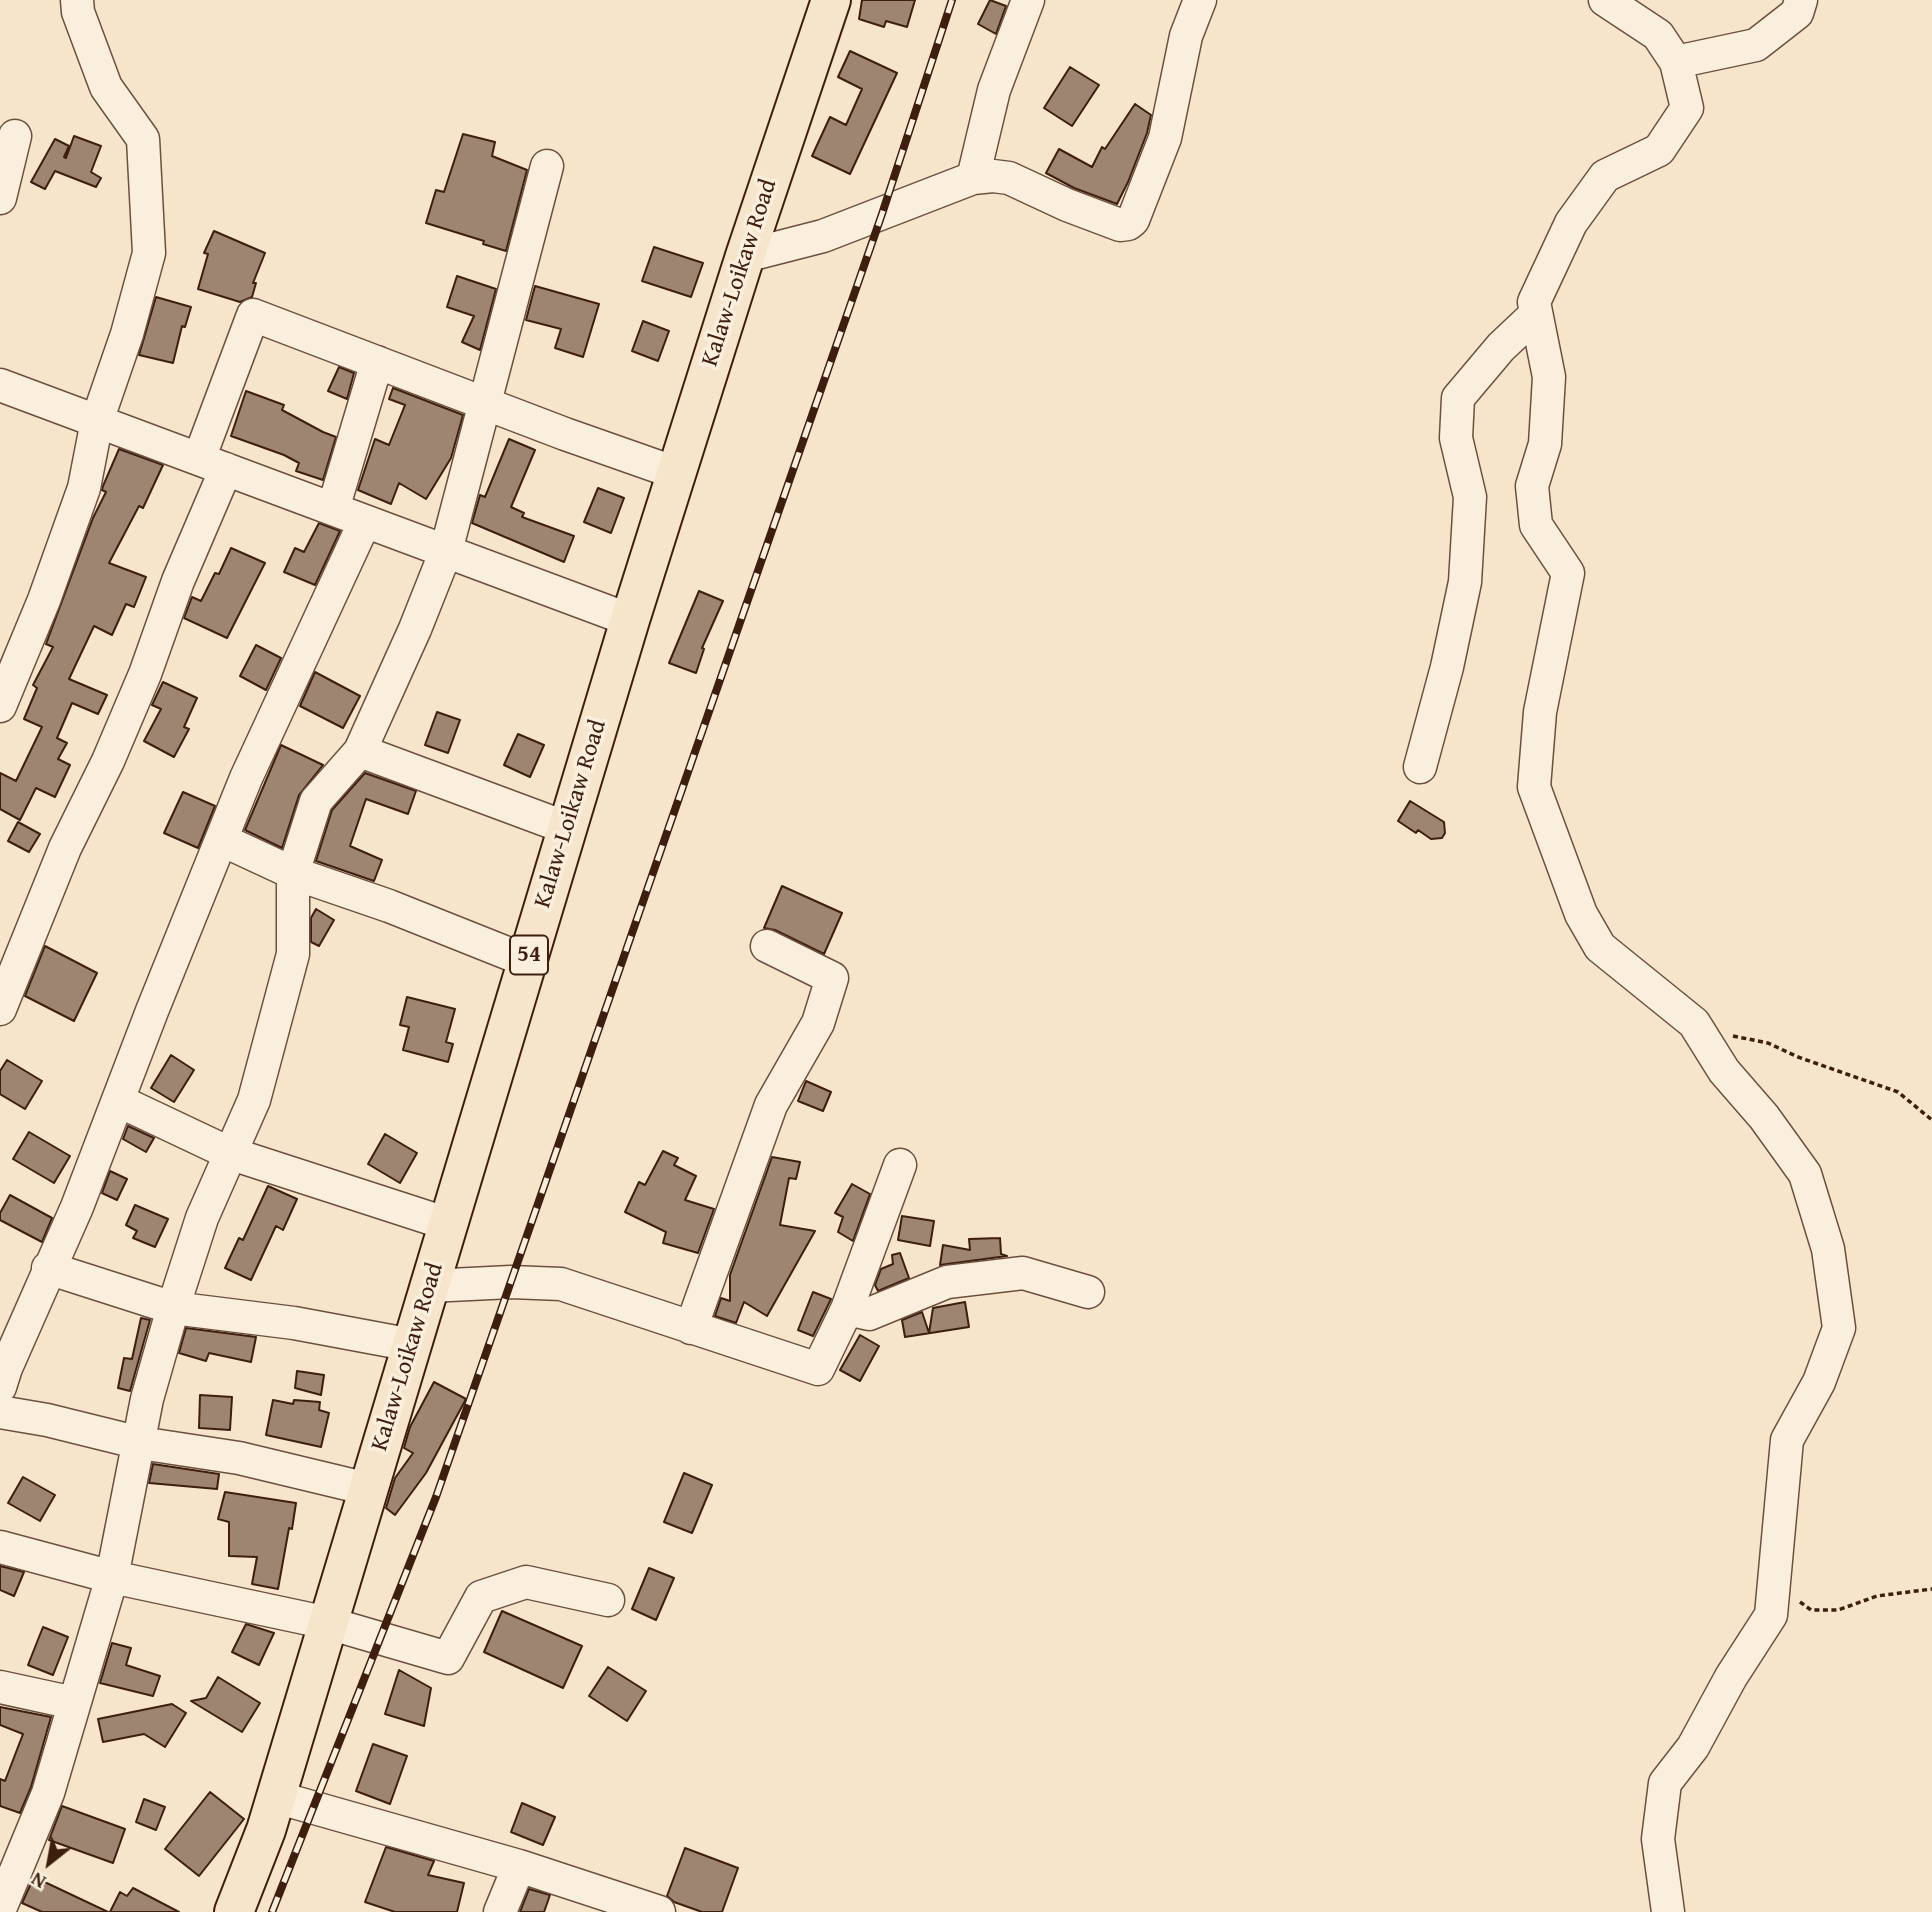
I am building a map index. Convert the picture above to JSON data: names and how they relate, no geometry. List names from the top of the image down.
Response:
{
  "streets": {
    "main road": ["Kalaw-Loikaw Road", "54"]
  },
  "north": "bottom left"
}
